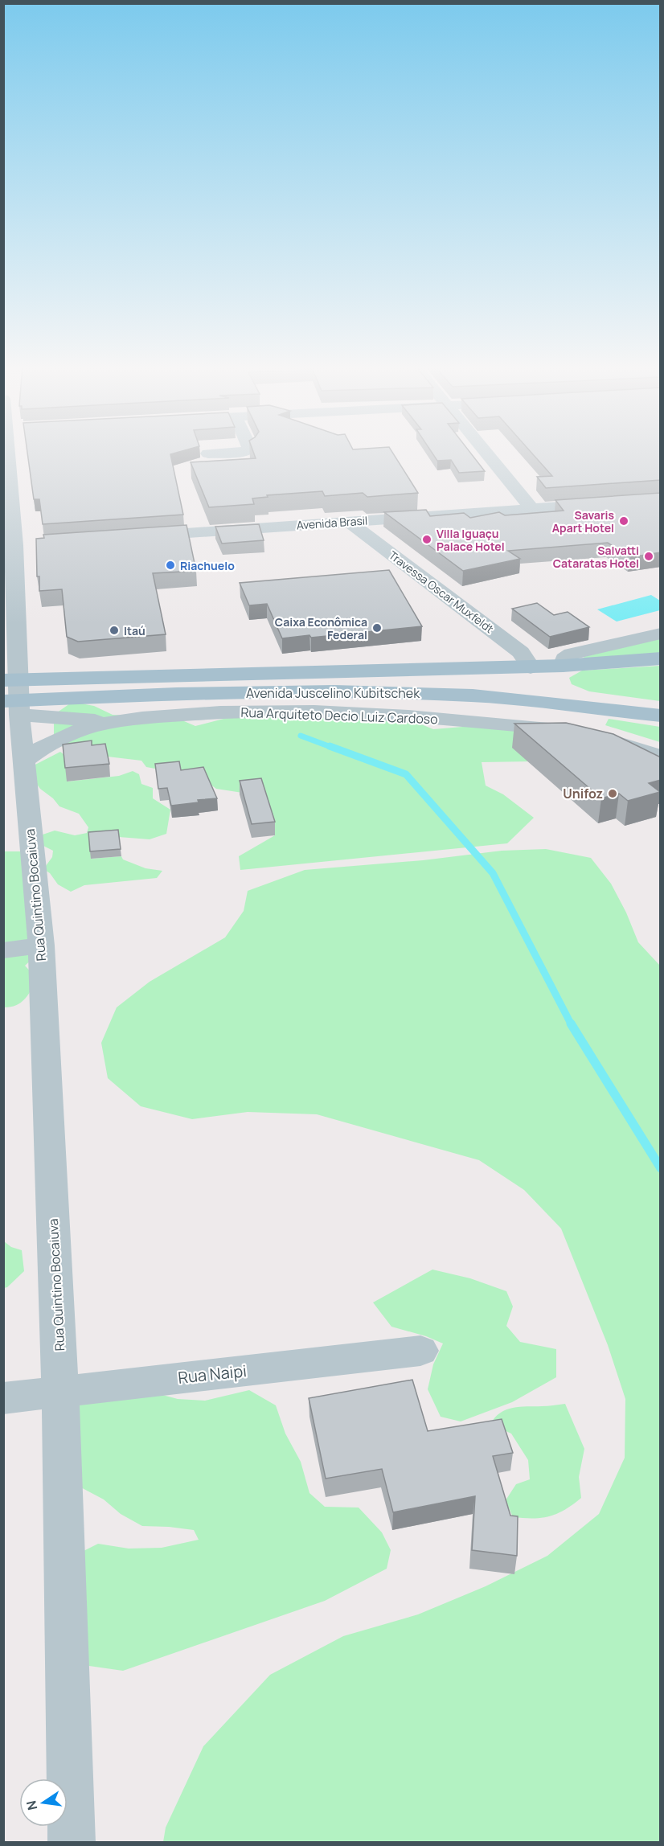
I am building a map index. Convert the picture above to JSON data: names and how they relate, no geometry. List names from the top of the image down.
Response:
{
  "streets": {
    "main road": ["Avenida Juscelino Kubitschek"],
    "street": [
      "Avenida Brasil",
      "Travessa Oscar Muxfeldt",
      "Rua Arquiteto Decio Luiz Cardoso",
      "Rua Quintino Bocaiuva",
      "Rua Naipi"
    ]
  },
  "crossings": [
    ["Avenida Brasil", "Travessa Oscar Muxfeldt"],
    ["Travessa Oscar Muxfeldt", "Avenida Juscelino Kubitschek"],
    ["Avenida Juscelino Kubitschek", "Rua Quintino Bocaiuva"],
    ["Rua Arquiteto Decio Luiz Cardoso", "Rua Quintino Bocaiuva"],
    ["Rua Quintino Bocaiuva", "Rua Naipi"]
  ],
  "places": [
    "Savaris Apart Hotel",
    "Villa Iguaçu Palace Hotel",
    "Salvatti Cataratas Hotel",
    "Riachuelo",
    "Caixa Econômica Federal",
    "Itaú",
    "Unifoz"
  ],
  "north": "left"
}
